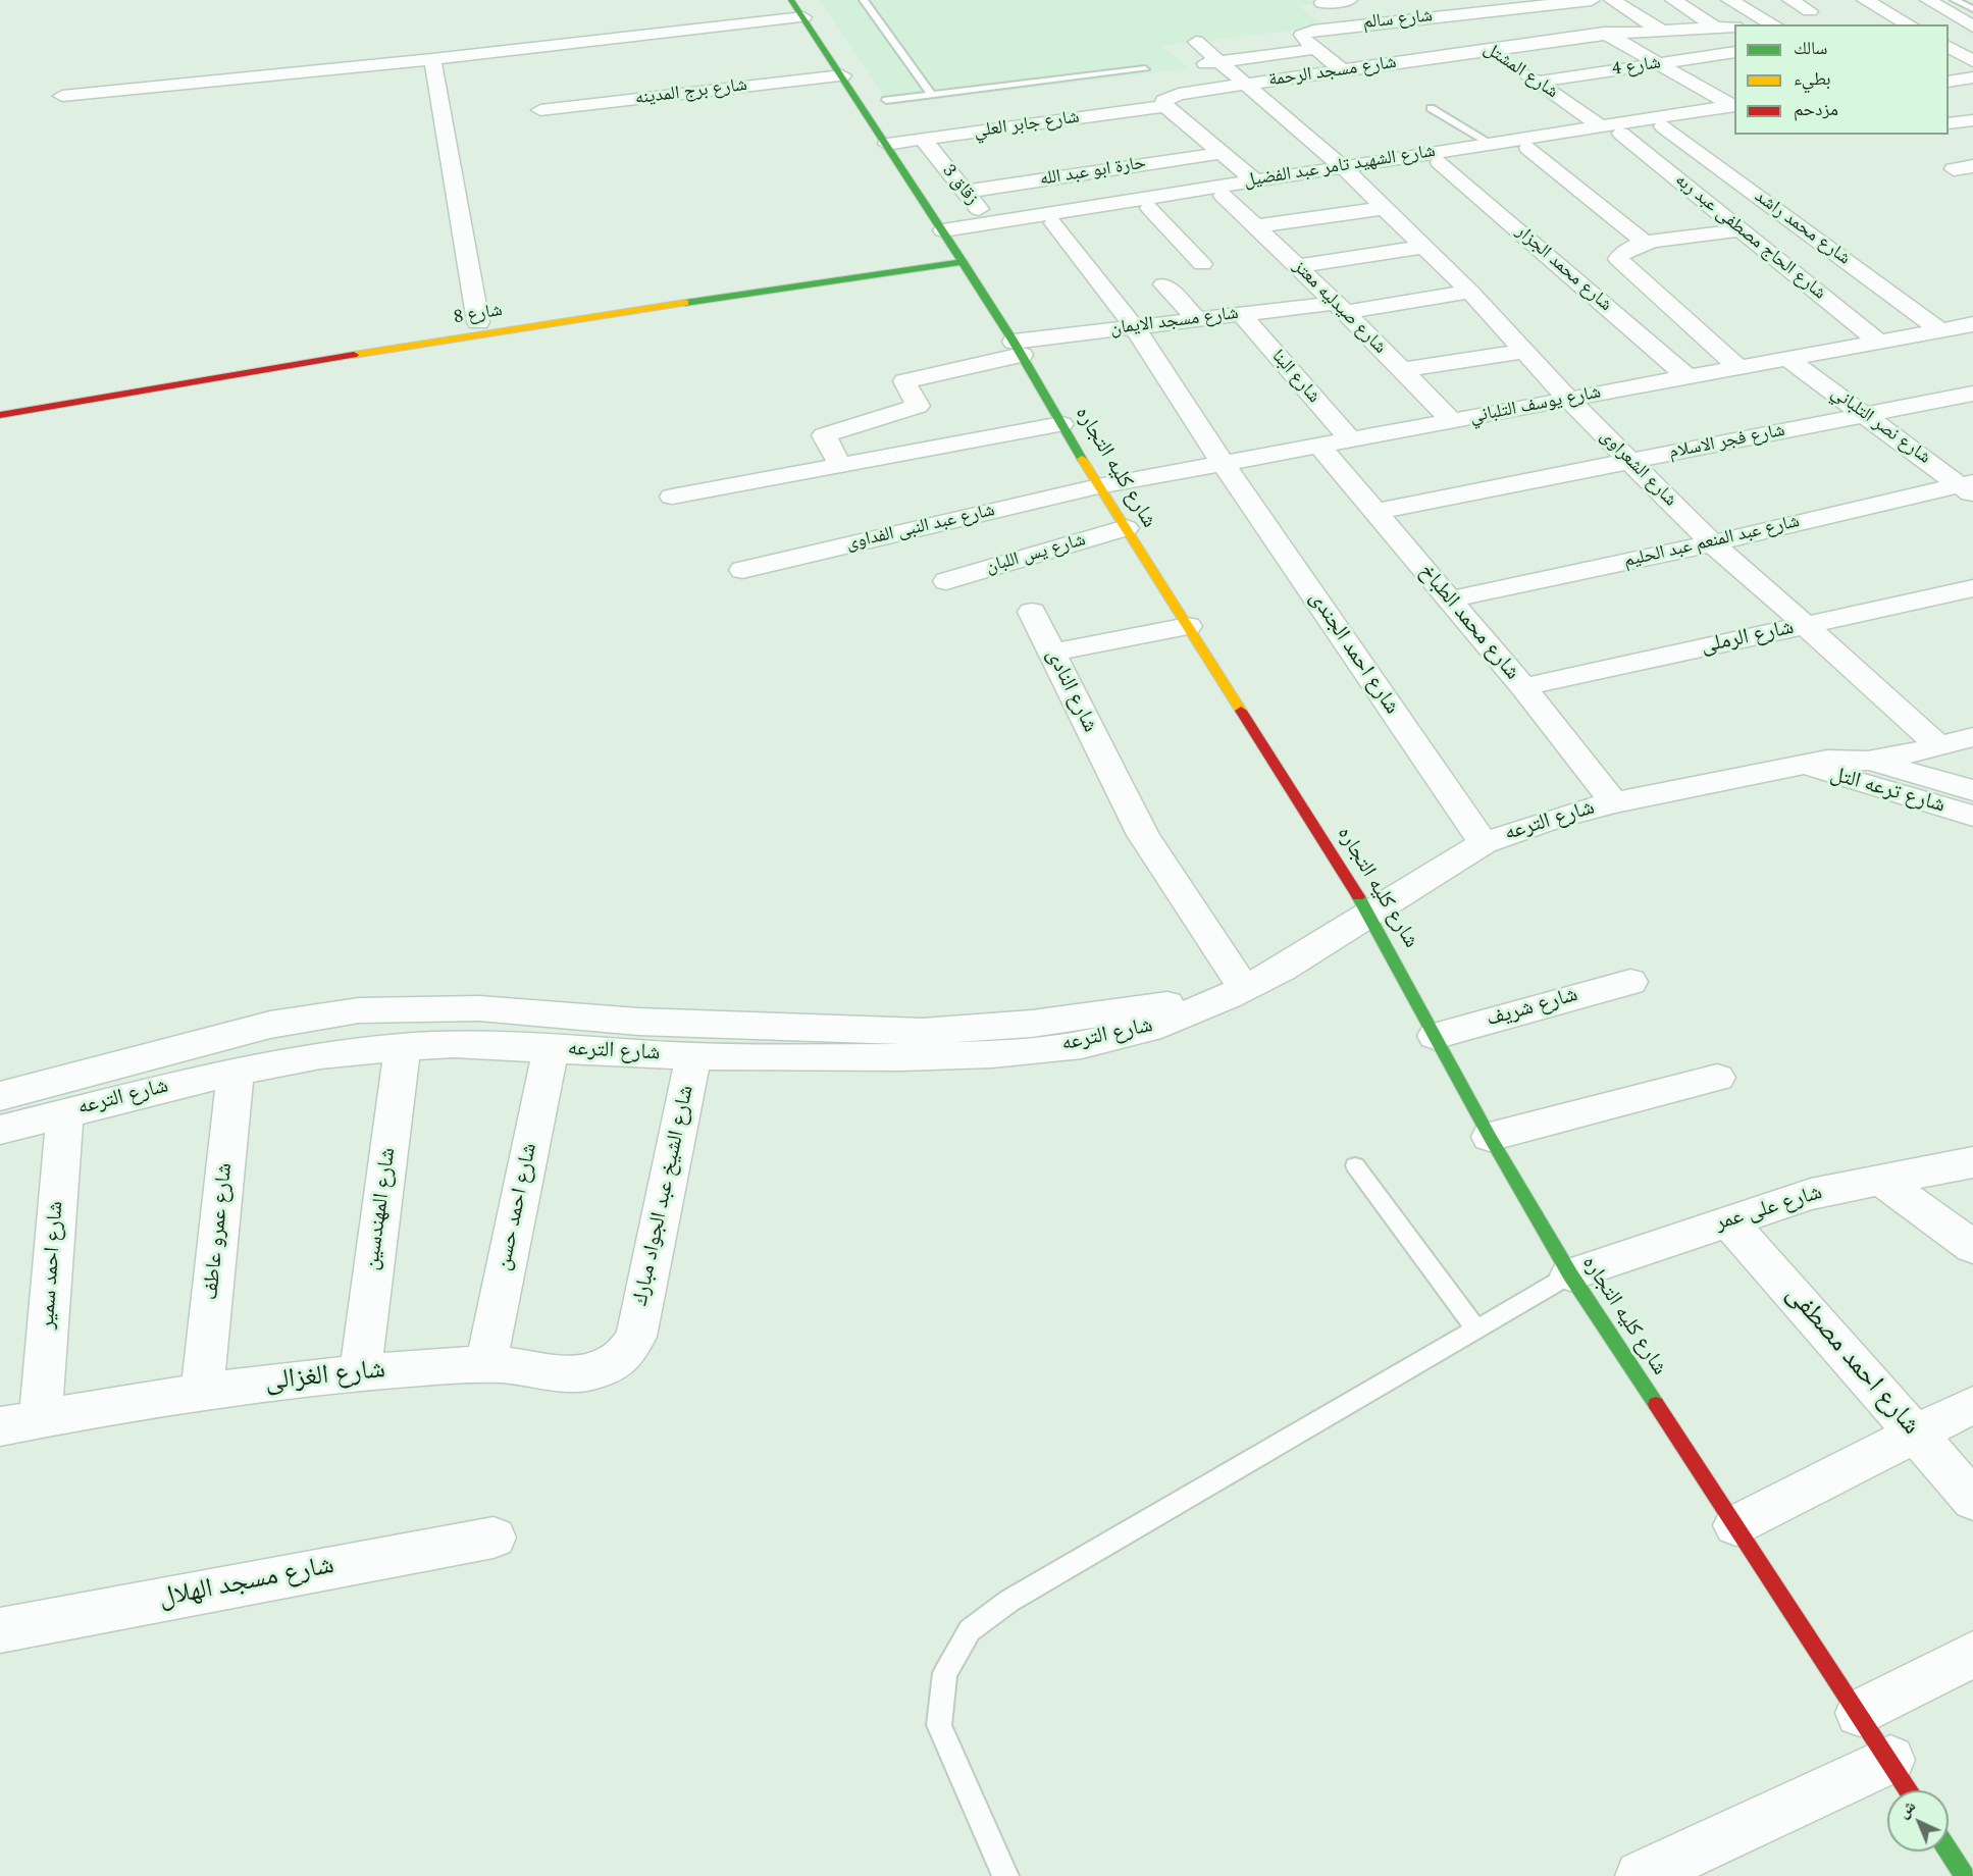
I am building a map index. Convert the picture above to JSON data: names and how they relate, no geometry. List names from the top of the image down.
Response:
{
  "streets": {
    "street": [
      "شارع سالم",
      "شارع 4",
      "شارع المشتل",
      "شارع مسجد الرحمة",
      "شارع برج المدينه",
      "شارع جابر العلي",
      "شارع الشهيد تامر عبد الفضيل",
      "حارة ابو عبد الله",
      "زقاق 3",
      "شارع محمد راشد",
      "شارع الحاج مصطفى عبد ربه",
      "شارع محمد الجزار",
      "شارع صيدليه معتز",
      "شارع 8",
      "شارع مسجد الايمان",
      "شارع البنا",
      "شارع يوسف التلباني",
      "شارع نصر التلباني",
      "شارع فجر الاسلام",
      "شارع كليه التجاره",
      "شارع الشعراوى",
      "شارع عبد النبى الفداوى",
      "شارع عبد المنعم عبد الحليم",
      "شارع يس اللبان",
      "شارع محمد الطباخ",
      "شارع الرملى",
      "شارع احمد الجندى",
      "شارع النادى",
      "شارع ترعه التل",
      "شارع الترعه",
      "شارع شريف",
      "شارع الشيخ عبد الجواد مبارك",
      "شارع احمد حسن",
      "شارع المهندسين",
      "شارع على عمر",
      "شارع عمرو عاطف",
      "شارع احمد سمير",
      "شارع احمد مصطفى",
      "شارع الغزالى",
      "شارع مسجد الهلال"
    ]
  },
  "crossings": [
    ["شارع سالم", "شارع المشتل"],
    ["شارع 4", "شارع المشتل"],
    ["شارع المشتل", "شارع مسجد الرحمة"],
    ["شارع المشتل", "شارع الشهيد تامر عبد الفضيل"],
    ["شارع مسجد الرحمة", "شارع جابر العلي"],
    ["شارع مسجد الرحمة", "شارع الشعراوى"],
    ["شارع برج المدينه", "شارع كليه التجاره"],
    ["شارع جابر العلي", "زقاق 3"],
    ["شارع جابر العلي", "شارع كليه التجاره"],
    ["شارع الشهيد تامر عبد الفضيل", "زقاق 3"],
    ["شارع الشهيد تامر عبد الفضيل", "شارع محمد راشد"],
    ["شارع الشهيد تامر عبد الفضيل", "شارع الحاج مصطفى عبد ربه"],
    ["شارع الشهيد تامر عبد الفضيل", "شارع محمد الجزار"],
    ["شارع الشهيد تامر عبد الفضيل", "شارع صيدليه معتز"],
    ["شارع الشهيد تامر عبد الفضيل", "شارع 8"],
    ["شارع الشهيد تامر عبد الفضيل", "شارع كليه التجاره"],
    ["شارع الشهيد تامر عبد الفضيل", "شارع الشعراوى"],
    ["شارع الشهيد تامر عبد الفضيل", "شارع احمد الجندى"],
    ["حارة ابو عبد الله", "زقاق 3"],
    ["شارع محمد راشد", "شارع يوسف التلباني"],
    ["شارع الحاج مصطفى عبد ربه", "شارع يوسف التلباني"],
    ["شارع محمد الجزار", "شارع يوسف التلباني"],
    ["شارع صيدليه معتز", "شارع مسجد الايمان"],
    ["شارع صيدليه معتز", "شارع يوسف التلباني"],
    ["شارع 8", "شارع كليه التجاره"],
    ["شارع مسجد الايمان", "شارع البنا"],
    ["شارع مسجد الايمان", "شارع كليه التجاره"],
    ["شارع مسجد الايمان", "شارع الشعراوى"],
    ["شارع مسجد الايمان", "شارع احمد الجندى"],
    ["شارع البنا", "شارع يوسف التلباني"],
    ["شارع يوسف التلباني", "شارع نصر التلباني"],
    ["شارع يوسف التلباني", "شارع كليه التجاره"],
    ["شارع يوسف التلباني", "شارع الشعراوى"],
    ["شارع يوسف التلباني", "شارع عبد النبى الفداوى"],
    ["شارع يوسف التلباني", "شارع محمد الطباخ"],
    ["شارع يوسف التلباني", "شارع احمد الجندى"],
    ["شارع نصر التلباني", "شارع فجر الاسلام"],
    ["شارع نصر التلباني", "شارع عبد المنعم عبد الحليم"],
    ["شارع فجر الاسلام", "شارع الشعراوى"],
    ["شارع فجر الاسلام", "شارع محمد الطباخ"],
    ["شارع كليه التجاره", "شارع عبد النبى الفداوى"],
    ["شارع كليه التجاره", "شارع يس اللبان"],
    ["شارع كليه التجاره", "شارع الترعه"],
    ["شارع كليه التجاره", "شارع شريف"],
    ["شارع كليه التجاره", "شارع على عمر"],
    ["شارع الشعراوى", "شارع عبد المنعم عبد الحليم"],
    ["شارع الشعراوى", "شارع الرملى"],
    ["شارع عبد المنعم عبد الحليم", "شارع محمد الطباخ"],
    ["شارع محمد الطباخ", "شارع الرملى"],
    ["شارع محمد الطباخ", "شارع الترعه"],
    ["شارع احمد الجندى", "شارع الترعه"],
    ["شارع النادى", "شارع الترعه"],
    ["شارع ترعه التل", "شارع الترعه"],
    ["شارع الترعه", "شارع الشيخ عبد الجواد مبارك"],
    ["شارع الترعه", "شارع احمد حسن"],
    ["شارع الترعه", "شارع المهندسين"],
    ["شارع الترعه", "شارع عمرو عاطف"],
    ["شارع الترعه", "شارع احمد سمير"],
    ["شارع الشيخ عبد الجواد مبارك", "شارع الغزالى"],
    ["شارع احمد حسن", "شارع الغزالى"],
    ["شارع المهندسين", "شارع الغزالى"],
    ["شارع على عمر", "شارع احمد مصطفى"],
    ["شارع عمرو عاطف", "شارع الغزالى"],
    ["شارع احمد سمير", "شارع الغزالى"]
  ],
  "legend": ["سالك", "بطيء", "مزدحم"],
  "north": "top left"
}
